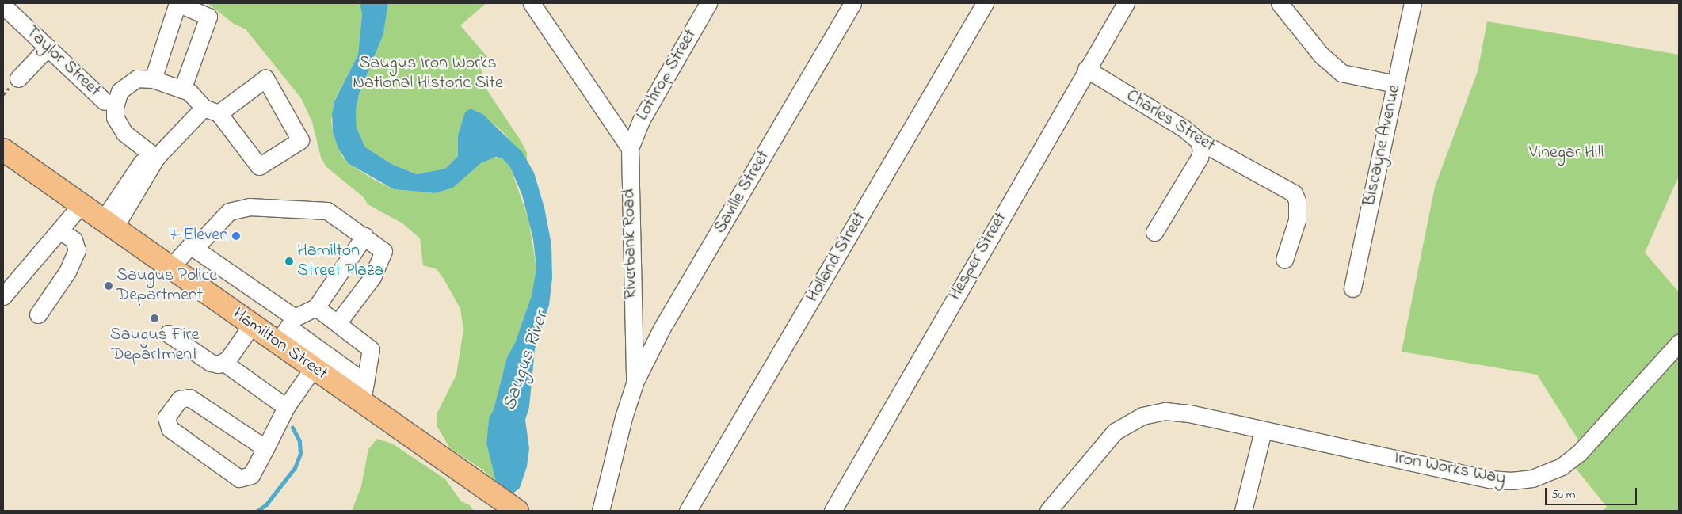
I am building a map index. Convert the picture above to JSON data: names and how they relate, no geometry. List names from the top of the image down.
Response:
{
  "streets": {
    "main road": ["Hamilton Street"],
    "street": [
      "Taylor Street",
      "Lothrop Street",
      "Charles Street",
      "Biscayne Avenue",
      "Saville Street",
      "Riverbank Road",
      "Hesper Street",
      "Holland Street",
      "Iron Works Way"
    ]
  },
  "crossings": [
    ["Lothrop Street", "Riverbank Road"],
    ["Charles Street", "Hesper Street"],
    ["Saville Street", "Riverbank Road"]
  ],
  "water": ["Saugus River"],
  "parks": ["Saugus Iron Works National Historic Site", "Vinegar Hill"],
  "places": [
    "7-Eleven",
    "Hamilton Street Plaza",
    "Saugus Police Department",
    "Saugus Fire Department"
  ],
  "scale_bar": "50 m"
}
